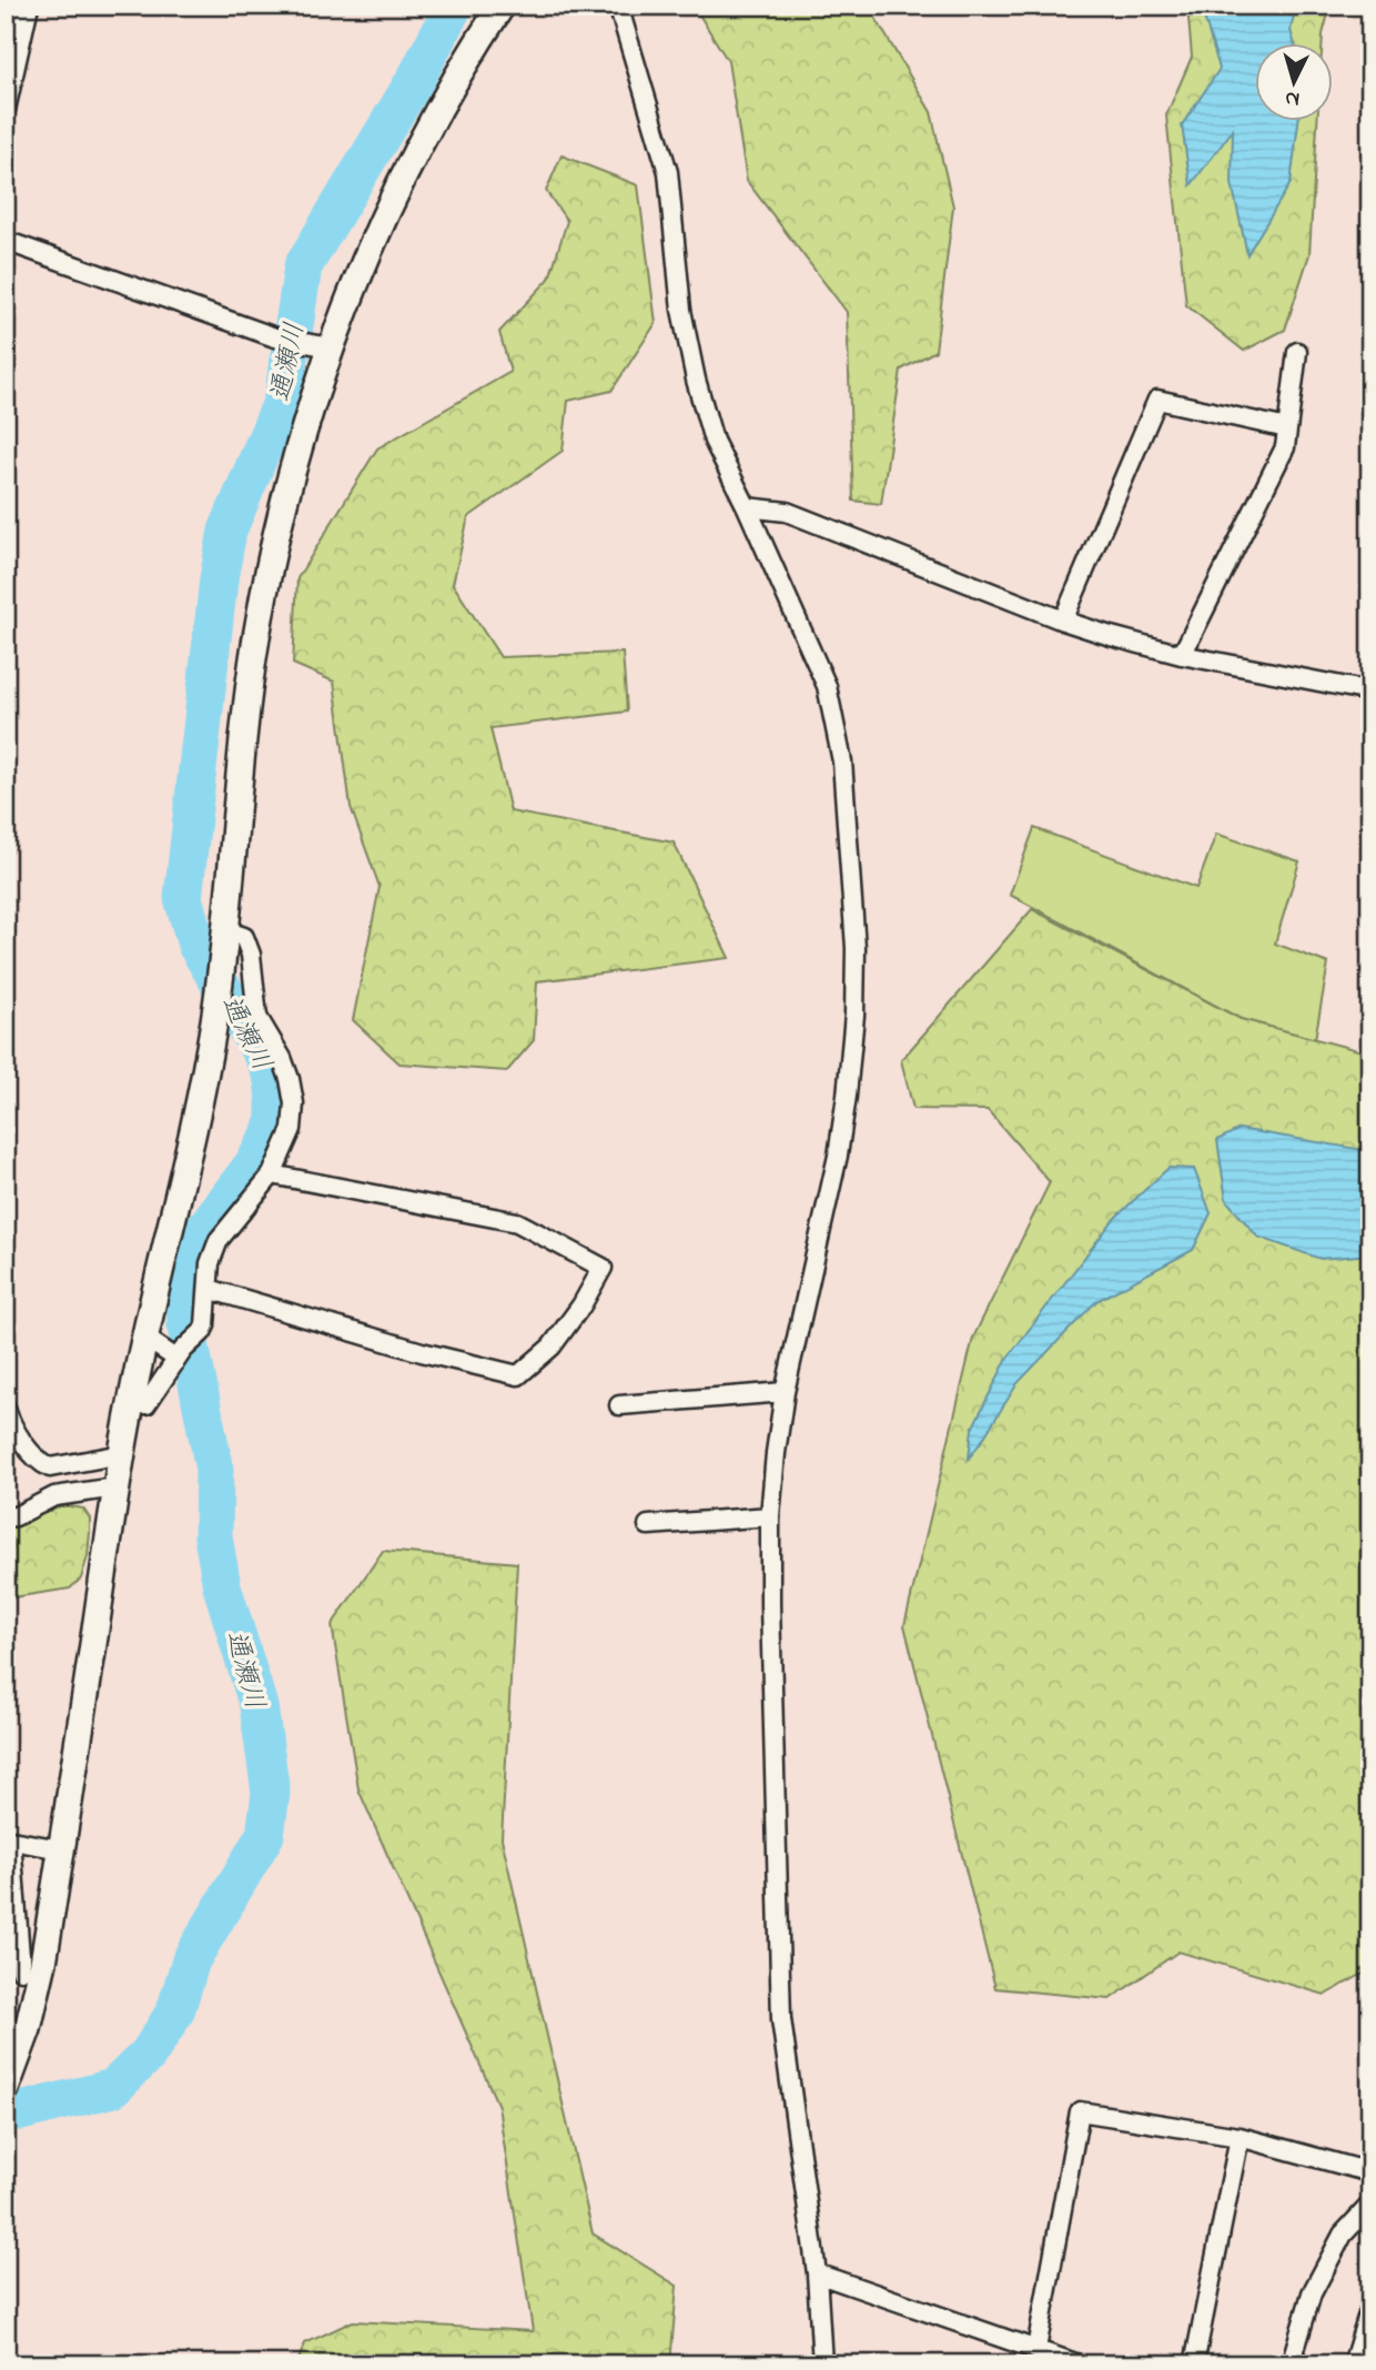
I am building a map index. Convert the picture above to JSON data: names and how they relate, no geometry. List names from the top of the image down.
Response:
{
  "water": ["通瀬川"],
  "north": "bottom"
}
